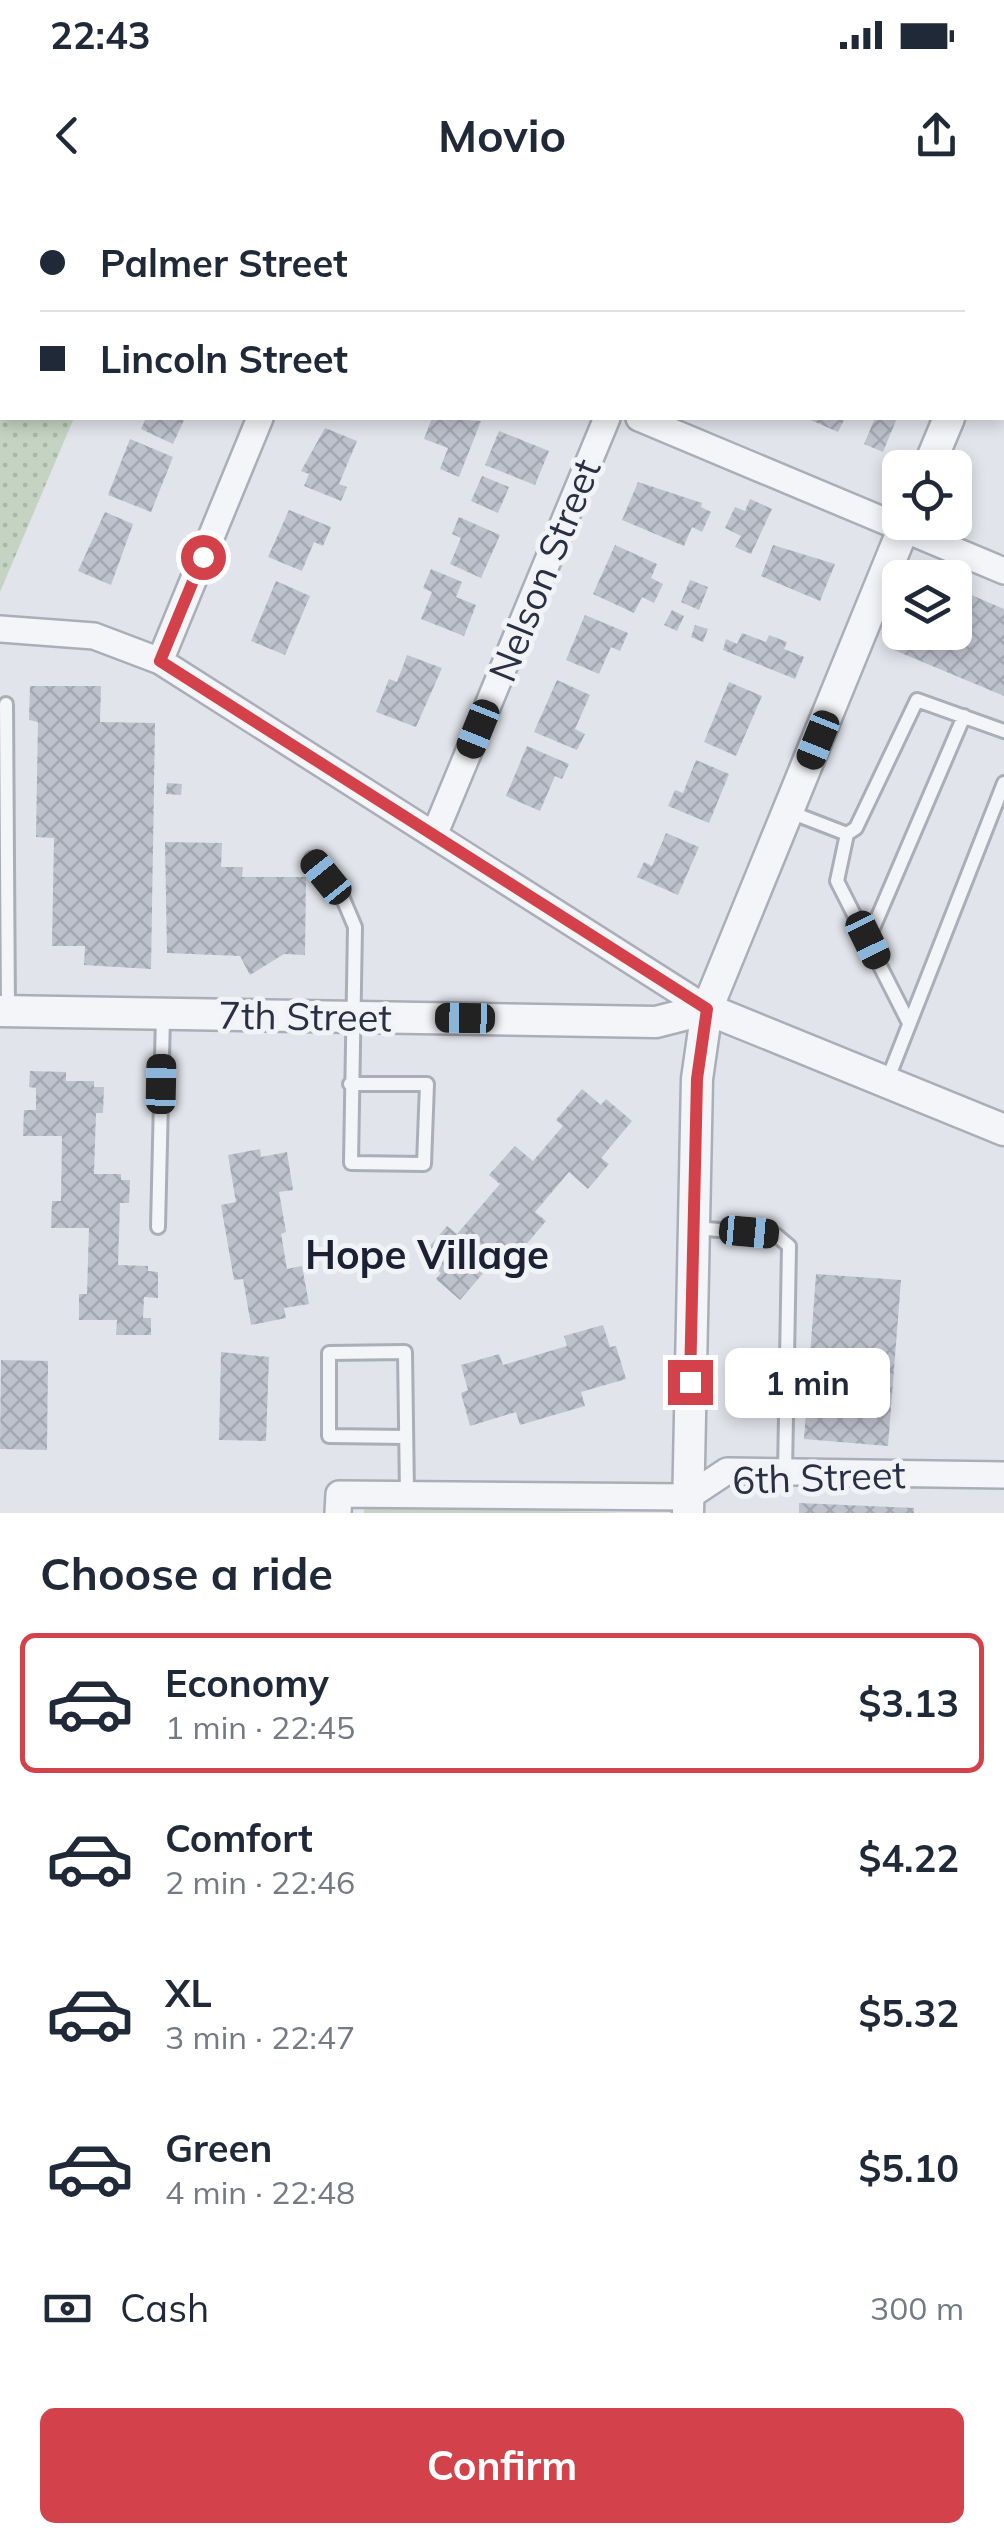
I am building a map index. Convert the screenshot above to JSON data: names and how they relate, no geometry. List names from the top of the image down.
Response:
{
  "streets": {
    "street": ["Nelson Street", "7th Street", "6th Street"]
  },
  "districts": ["Hope Village"],
  "page": {
    "status": "22:43",
    "header": "Movio",
    "banner": ["Palmer Street", "Lincoln Street"],
    "bubble": "1 min",
    "heading": "Choose a ride",
    "list": [
      {
        "name": "Economy",
        "note": "1 min · 22:45",
        "value": "$3.13"
      },
      {
        "name": "Comfort",
        "note": "2 min · 22:46",
        "value": "$4.22"
      },
      {
        "name": "XL",
        "note": "3 min · 22:47",
        "value": "$5.32"
      },
      {
        "name": "Green",
        "note": "4 min · 22:48",
        "value": "$5.10"
      }
    ],
    "pay": ["Cash", "300 m"],
    "buttons": "Confirm"
  }
}
